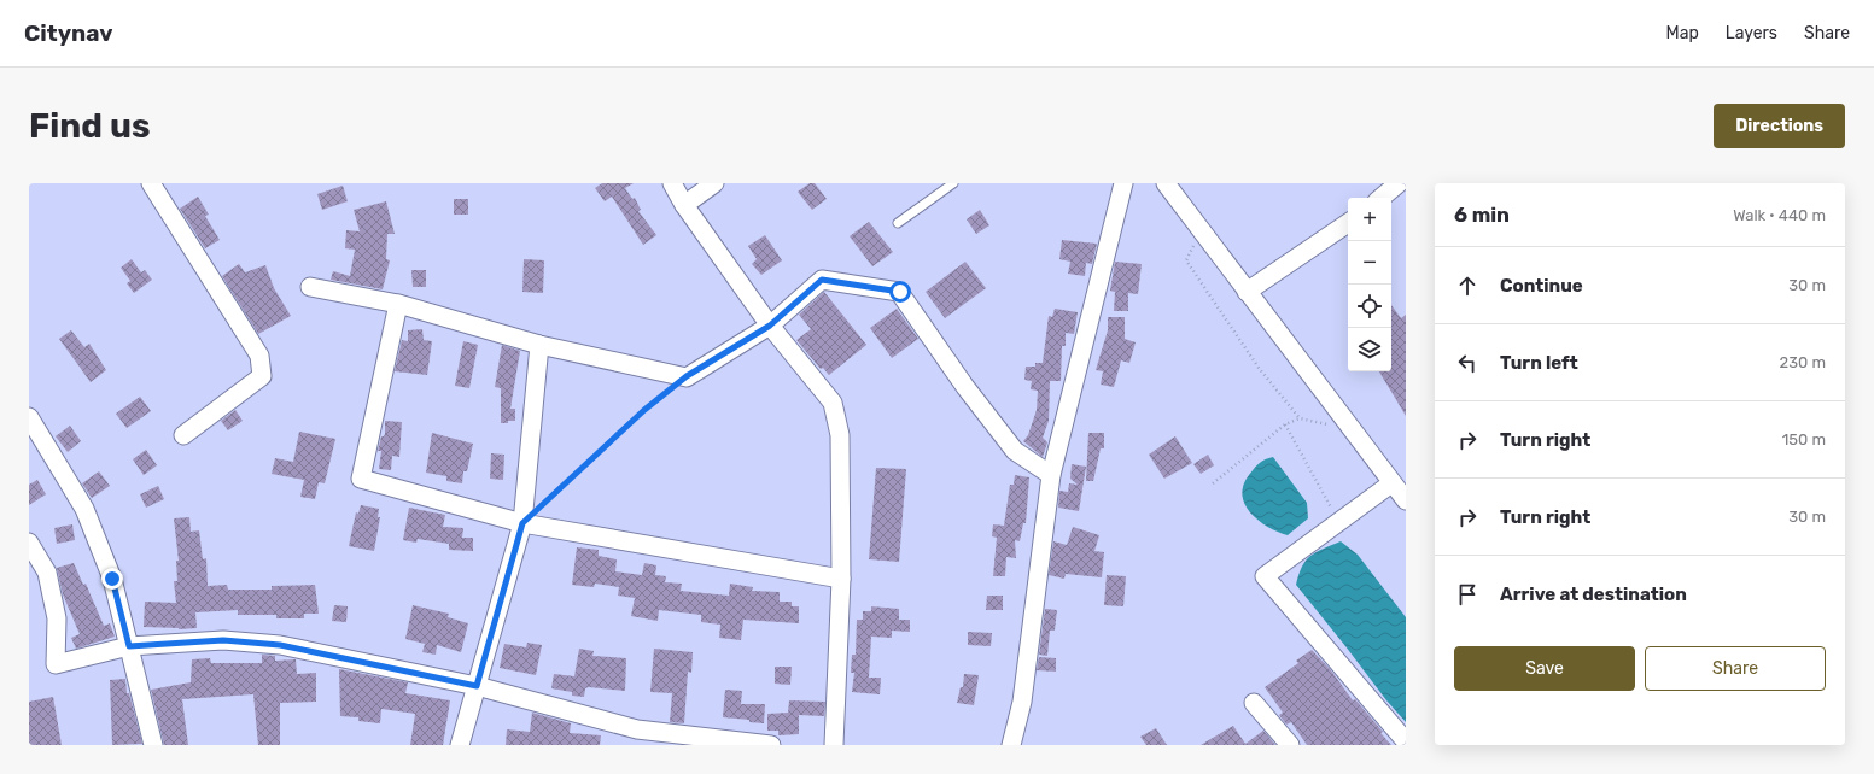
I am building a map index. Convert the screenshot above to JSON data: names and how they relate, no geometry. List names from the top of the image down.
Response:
{
  "page": {
    "header": "Citynav",
    "nav": ["Map", "Layers", "Share"],
    "buttons": [
      "Directions",
      ["Save", "Share"]
    ],
    "title": "Find us",
    "heading": ["6 min", "Walk · 440 m"],
    "map_buttons": ["+", "−"],
    "list": [
      ["Continue", "30 m"],
      ["Turn left", "230 m"],
      ["Turn right", "150 m"],
      ["Turn right", "30 m"],
      "Arrive at destination"
    ]
  }
}
